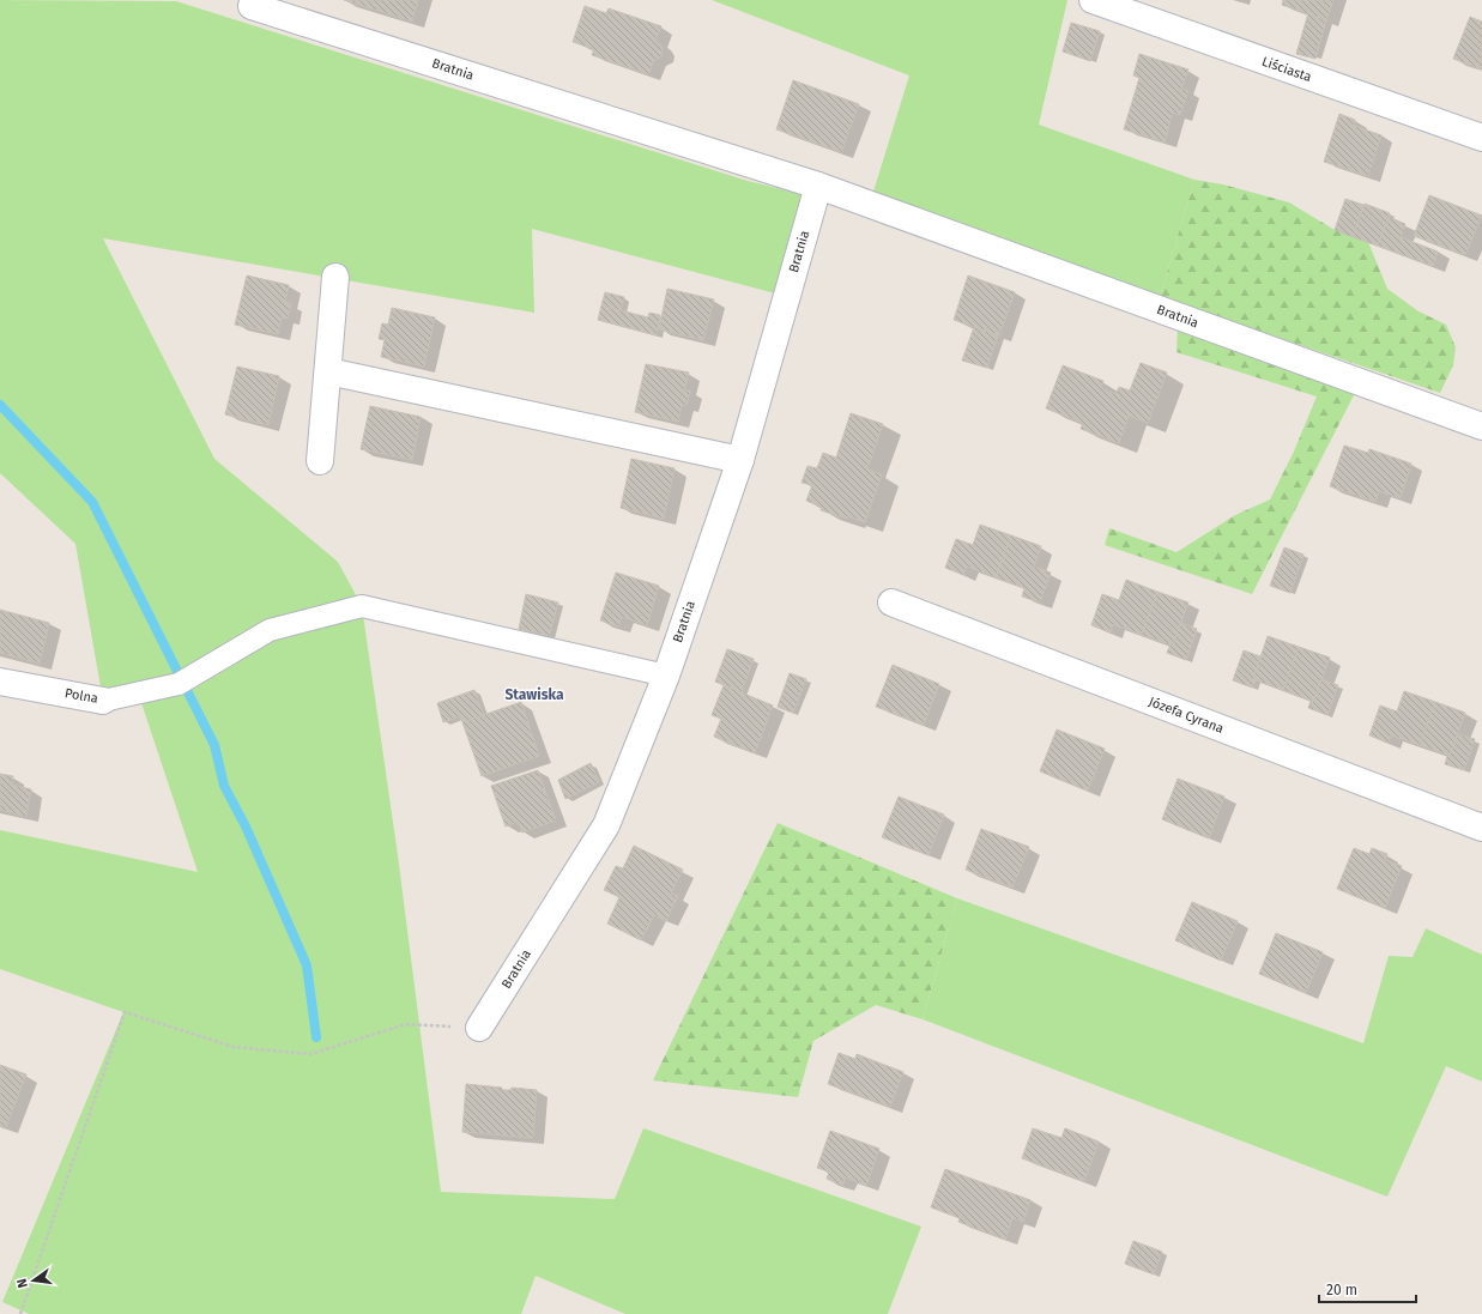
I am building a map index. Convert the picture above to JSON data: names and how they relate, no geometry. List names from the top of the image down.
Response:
{
  "streets": {
    "street": [
      "Bratnia",
      "Liściasta",
      "Polna",
      "Józefa Cyrana"
    ]
  },
  "crossings": [
    ["Bratnia", "Polna"]
  ],
  "districts": ["Stawiska"],
  "scale_bar": "20 m",
  "north": "left"
}
